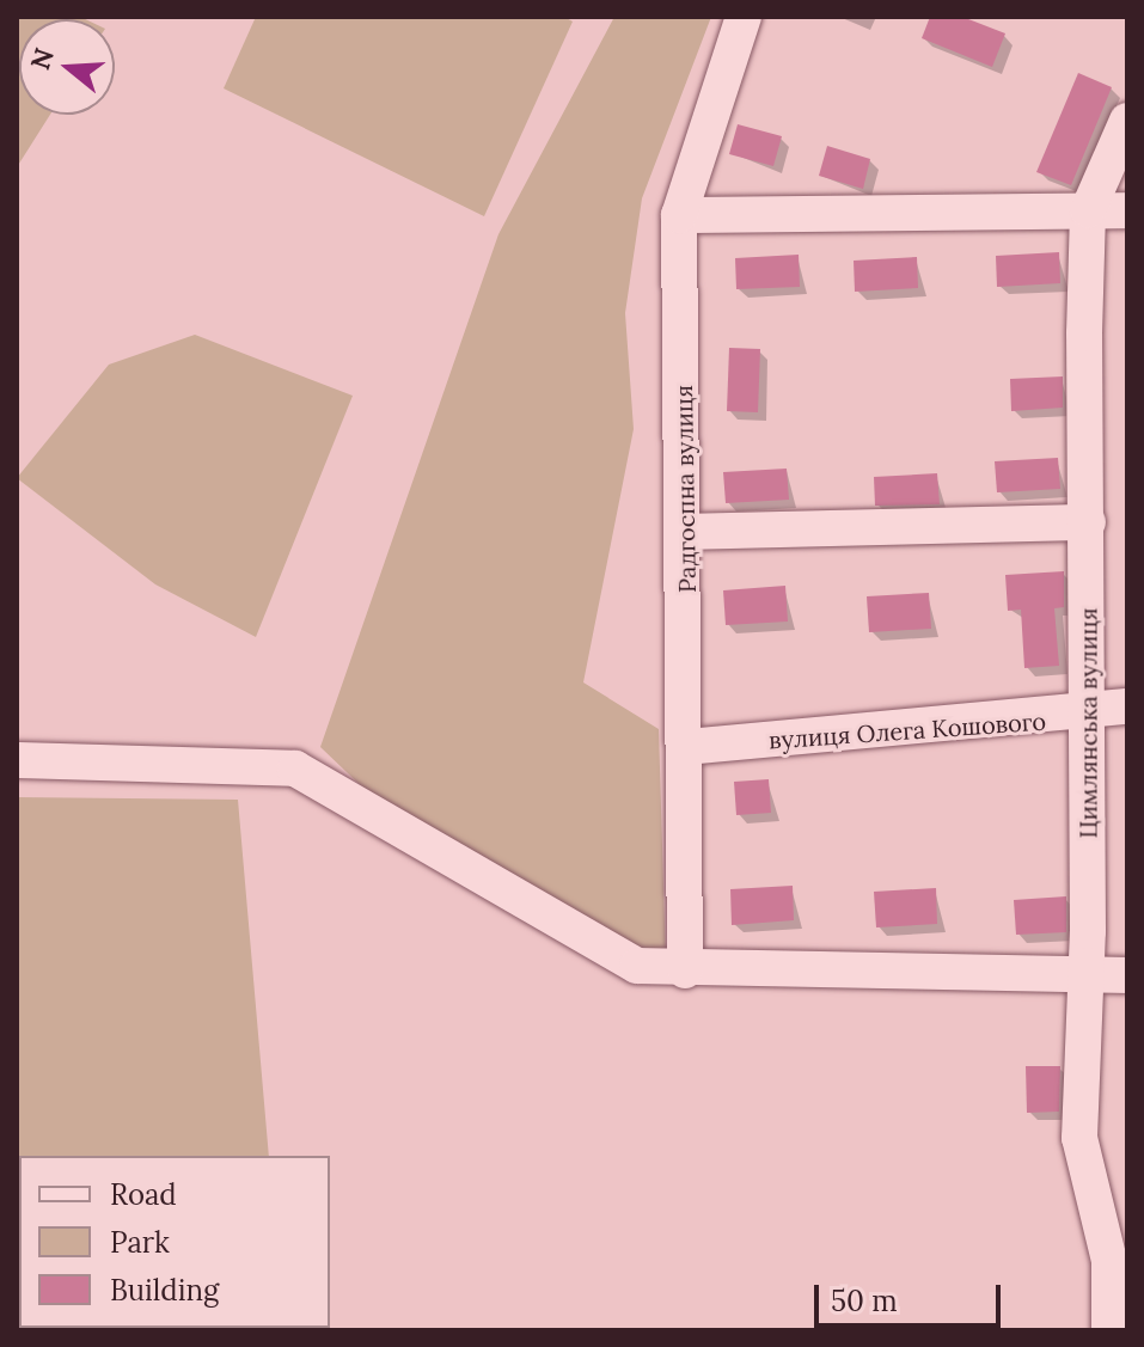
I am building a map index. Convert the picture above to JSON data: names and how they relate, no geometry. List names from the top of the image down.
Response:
{
  "streets": {
    "street": ["Радгоспна вулиця", "Цимлянська вулиця", "вулиця Олега Кошового"]
  },
  "crossings": [
    ["Радгоспна вулиця", "вулиця Олега Кошового"],
    ["Цимлянська вулиця", "вулиця Олега Кошового"]
  ],
  "legend": ["Road", "Park", "Building"],
  "scale_bar": "50 m",
  "north": "left"
}
